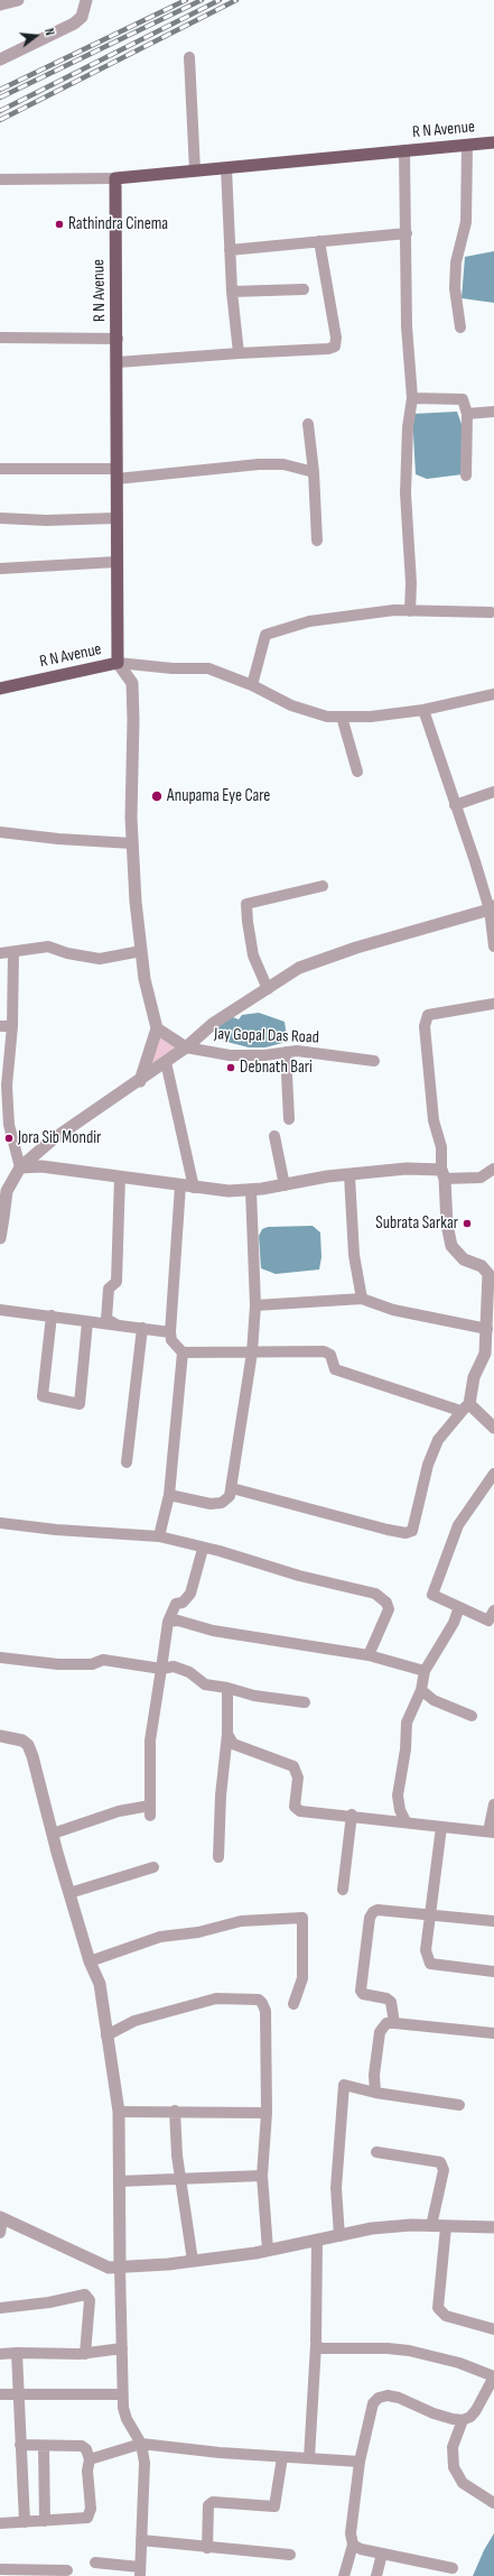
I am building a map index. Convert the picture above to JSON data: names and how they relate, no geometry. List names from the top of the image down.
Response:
{
  "streets": {
    "main road": ["R N Avenue"],
    "street": ["Jay Gopal Das Road"]
  },
  "places": [
    "Rathindra Cinema",
    "Anupama Eye Care",
    "Debnath Bari",
    "Jora Sib Mondir",
    "Subrata Sarkar"
  ],
  "north": "right"
}
